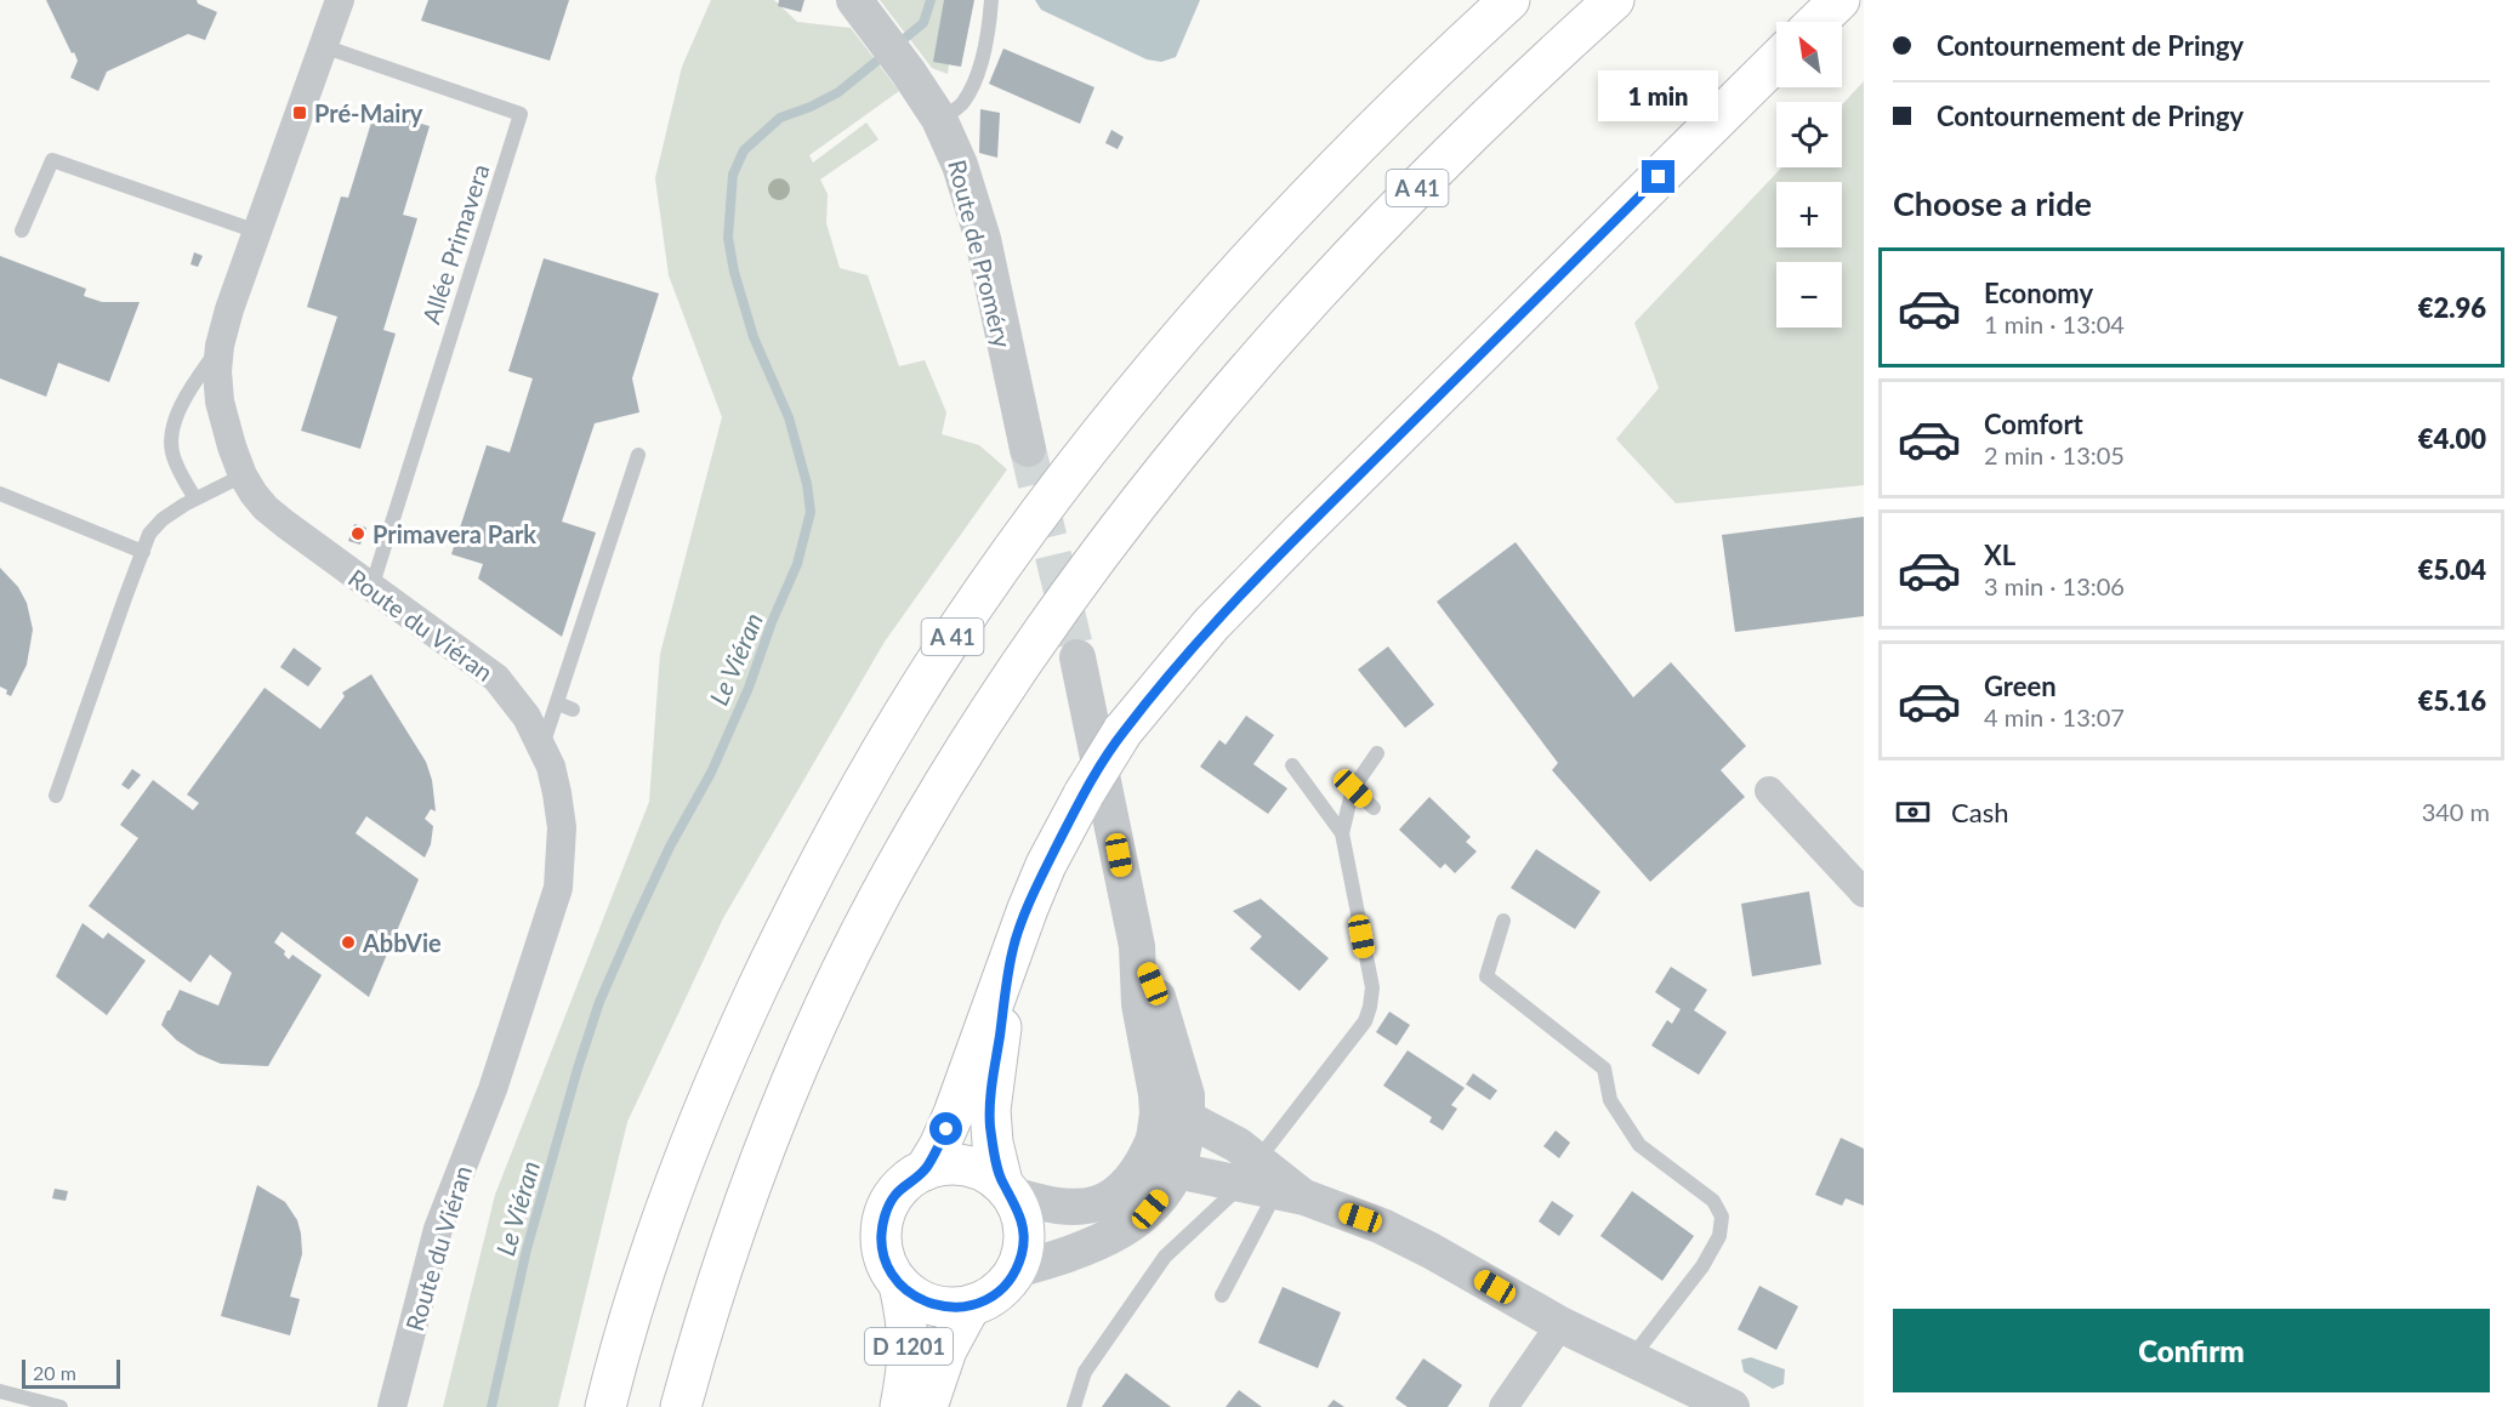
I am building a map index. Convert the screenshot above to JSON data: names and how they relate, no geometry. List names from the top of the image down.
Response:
{
  "streets": {
    "highway": ["A 41", "D 1201"],
    "street": ["Route de Proméry", "Route du Viéran"],
    "lane": ["Allée Primavera"]
  },
  "crossings": [
    ["Allée Primavera", "Route du Viéran"]
  ],
  "water": ["Le Viéran"],
  "places": {
    "transit": ["Pré-Mairy"],
    "other": ["Primavera Park", "AbbVie"]
  },
  "scale_bar": "20 m",
  "north": "top left",
  "page": {
    "banner": ["Contournement de Pringy", "Contournement de Pringy"],
    "map_buttons": ["+", "−"],
    "bubble": "1 min",
    "heading": "Choose a ride",
    "list": [
      {
        "name": "Economy",
        "note": "1 min · 13:04",
        "value": "€2.96"
      },
      {
        "name": "Comfort",
        "note": "2 min · 13:05",
        "value": "€4.00"
      },
      {
        "name": "XL",
        "note": "3 min · 13:06",
        "value": "€5.04"
      },
      {
        "name": "Green",
        "note": "4 min · 13:07",
        "value": "€5.16"
      }
    ],
    "pay": ["Cash", "340 m"],
    "buttons": "Confirm",
    "scale": "20 m"
  }
}
